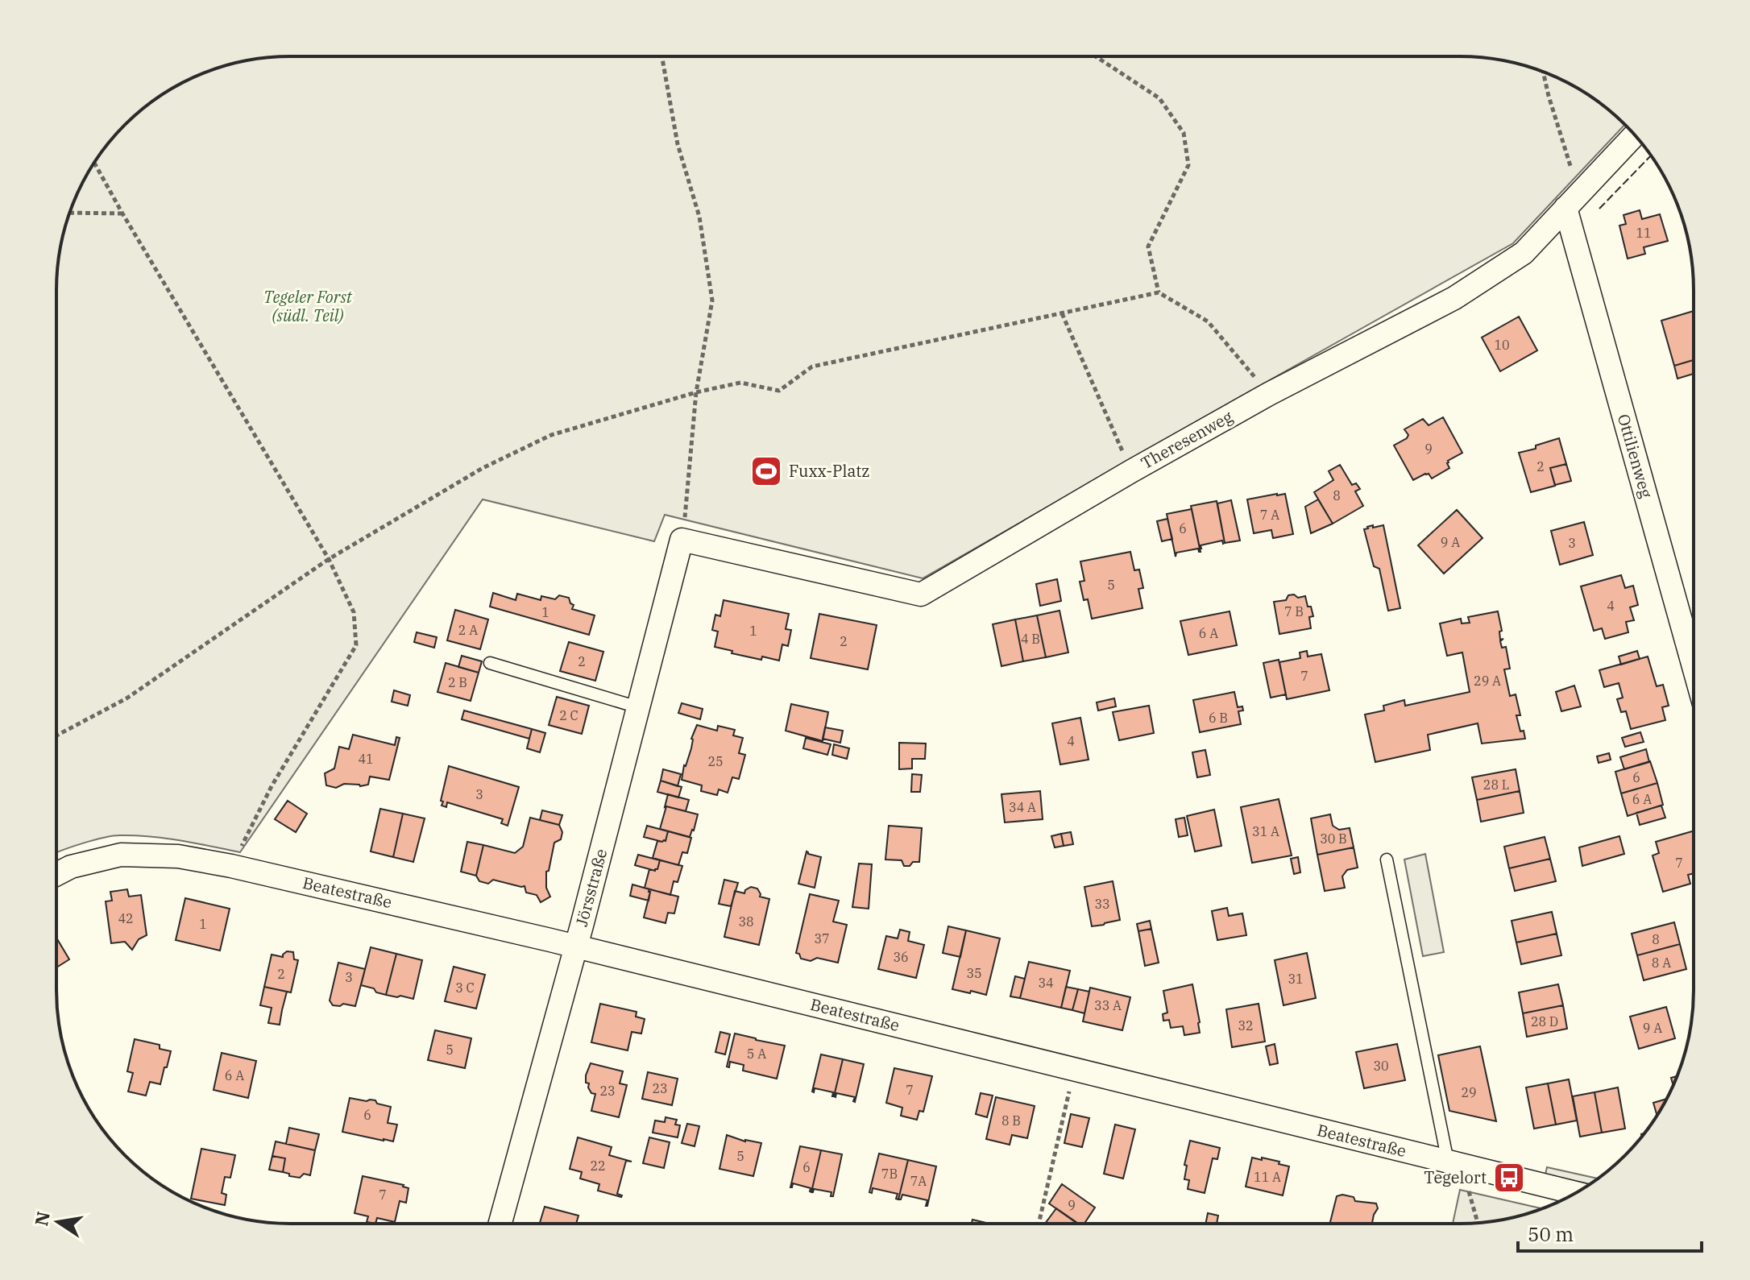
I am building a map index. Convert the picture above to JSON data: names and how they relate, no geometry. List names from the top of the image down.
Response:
{
  "streets": {
    "street": [
      "Theresenweg",
      "Ottilienweg",
      "Jörsstraße",
      "Beatestraße"
    ]
  },
  "crossings": [
    ["Theresenweg", "Ottilienweg"],
    ["Theresenweg", "Jörsstraße"],
    ["Jörsstraße", "Beatestraße"]
  ],
  "parks": ["Tegeler Forst (südl. Teil)"],
  "places": {
    "sports": ["Fuxx-Platz"],
    "bus stop": ["Tegelort"]
  },
  "house_numbers": [
    "11",
    "10",
    "9",
    "2",
    "8",
    "7 A",
    "6",
    "9 A",
    "3",
    "5",
    "4",
    "7 B",
    "1",
    "2 A",
    "1",
    "6 A",
    "4 B",
    "2",
    "2",
    "7",
    "29 A",
    "2 B",
    "2 C",
    "6 B",
    "4",
    "41",
    "25",
    "6",
    "28 L",
    "3",
    "6 A",
    "34 A",
    "31 A",
    "30 B",
    "7",
    "33",
    "42",
    "38",
    "1",
    "37",
    "8",
    "36",
    "8 A",
    "35",
    "2",
    "3",
    "31",
    "34",
    "3 C",
    "33 A",
    "28 D",
    "32",
    "9 A",
    "5",
    "5 A",
    "30",
    "6 A",
    "23",
    "7",
    "23",
    "29",
    "6",
    "8 B",
    "5",
    "22",
    "6",
    "7B",
    "11 A",
    "7A",
    "7",
    "9"
  ],
  "scale_bar": "50 m",
  "north": "left"
}
